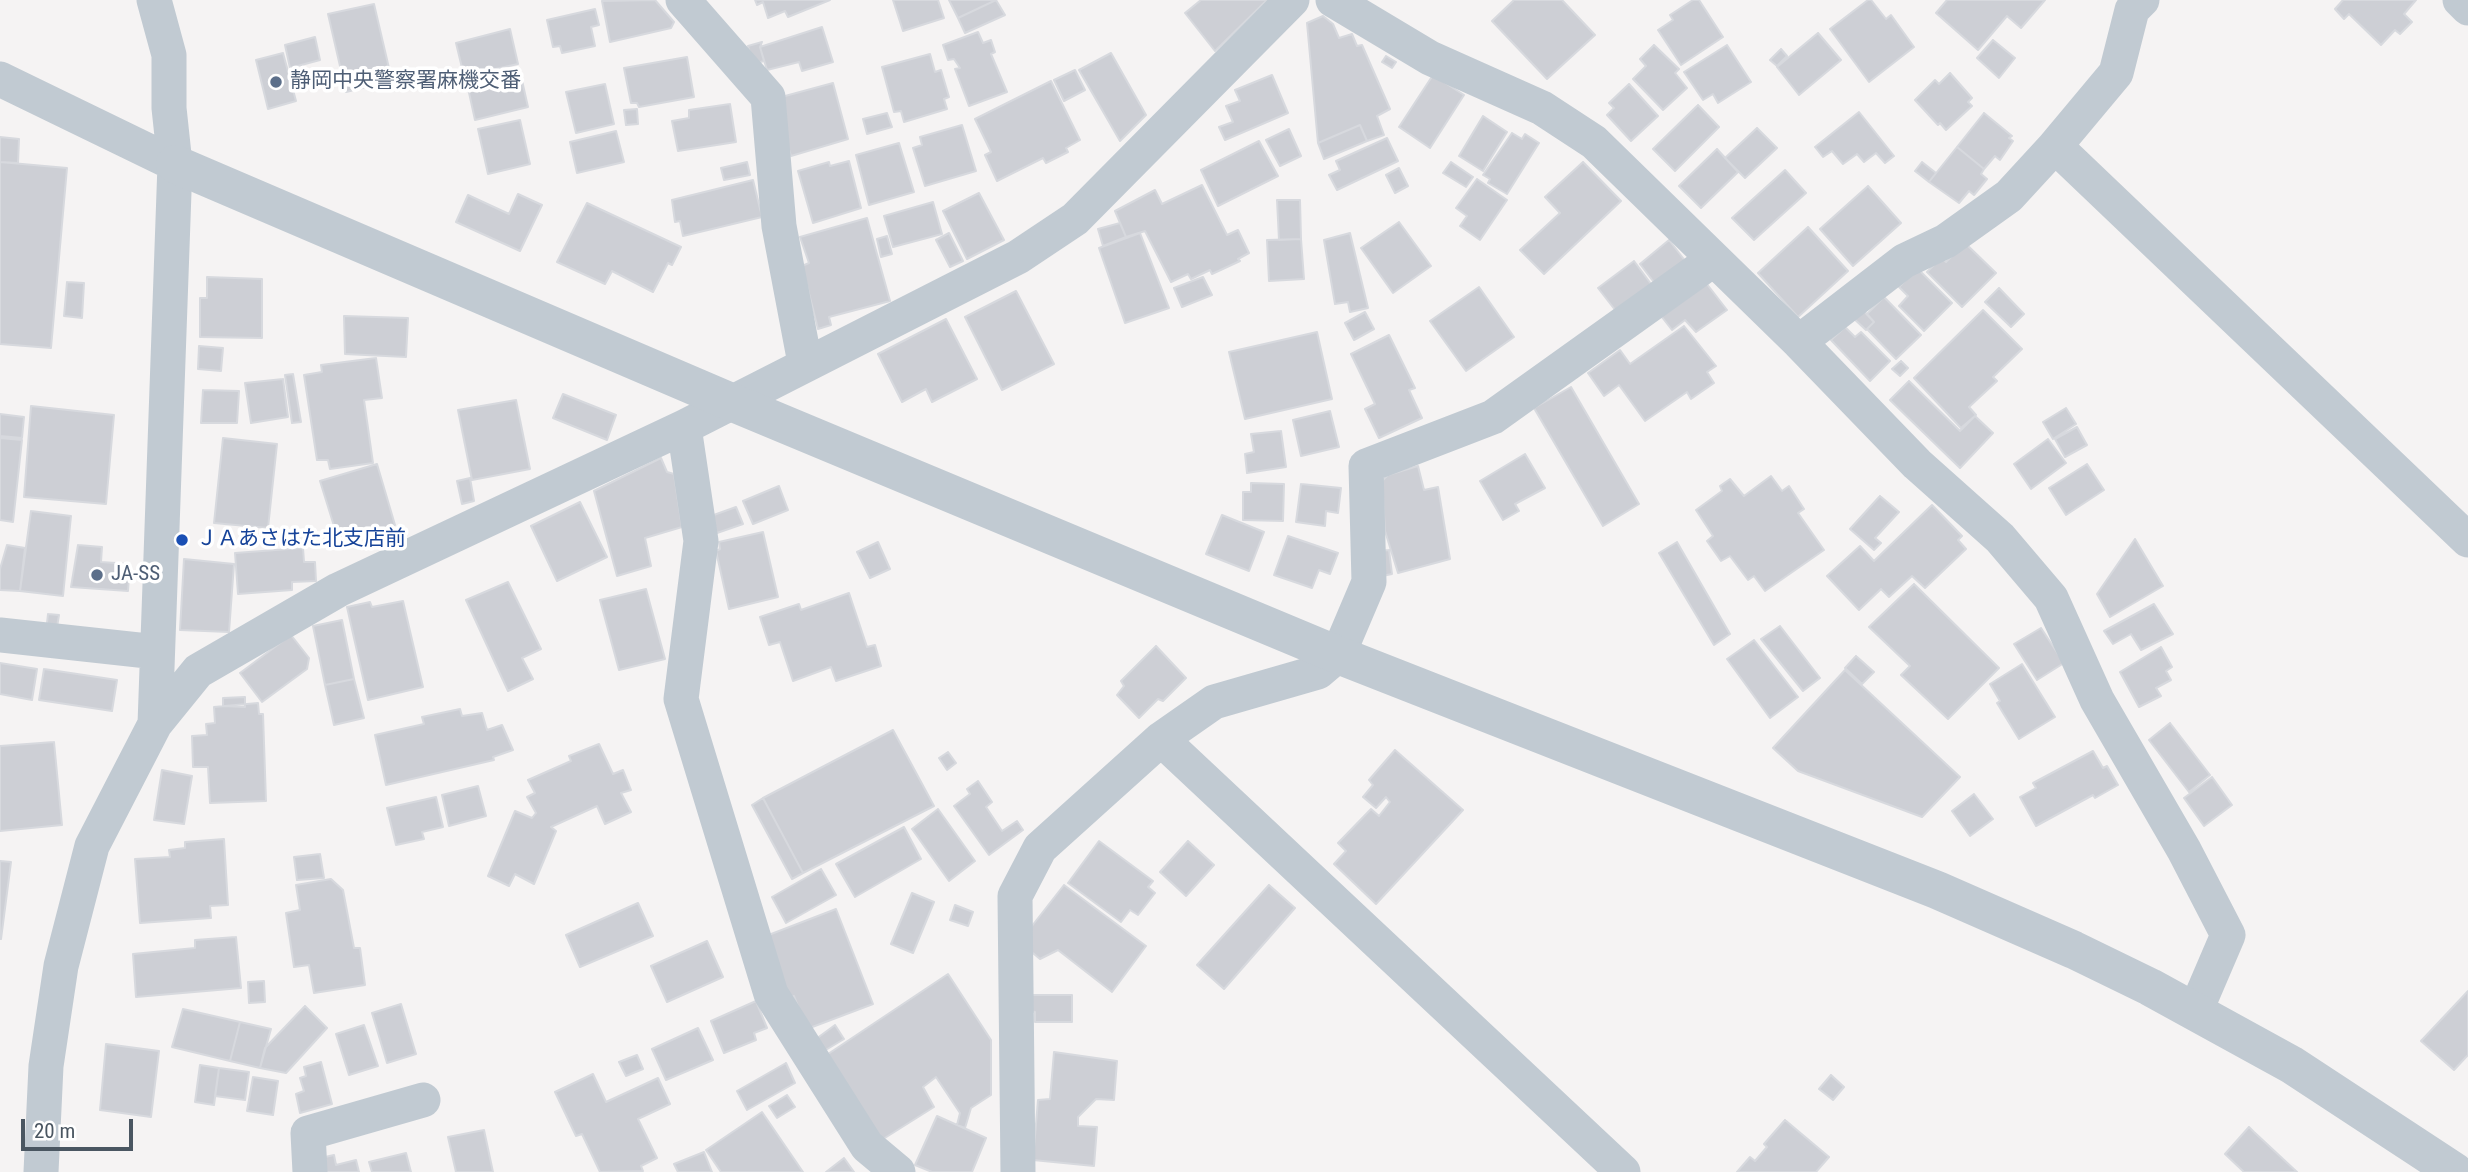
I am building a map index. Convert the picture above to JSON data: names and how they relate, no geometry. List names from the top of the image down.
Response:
{
  "places": ["静岡中央警察署麻機交番", "ＪＡあさはた北支店前", "JA-SS"],
  "scale_bar": "20 m"
}
